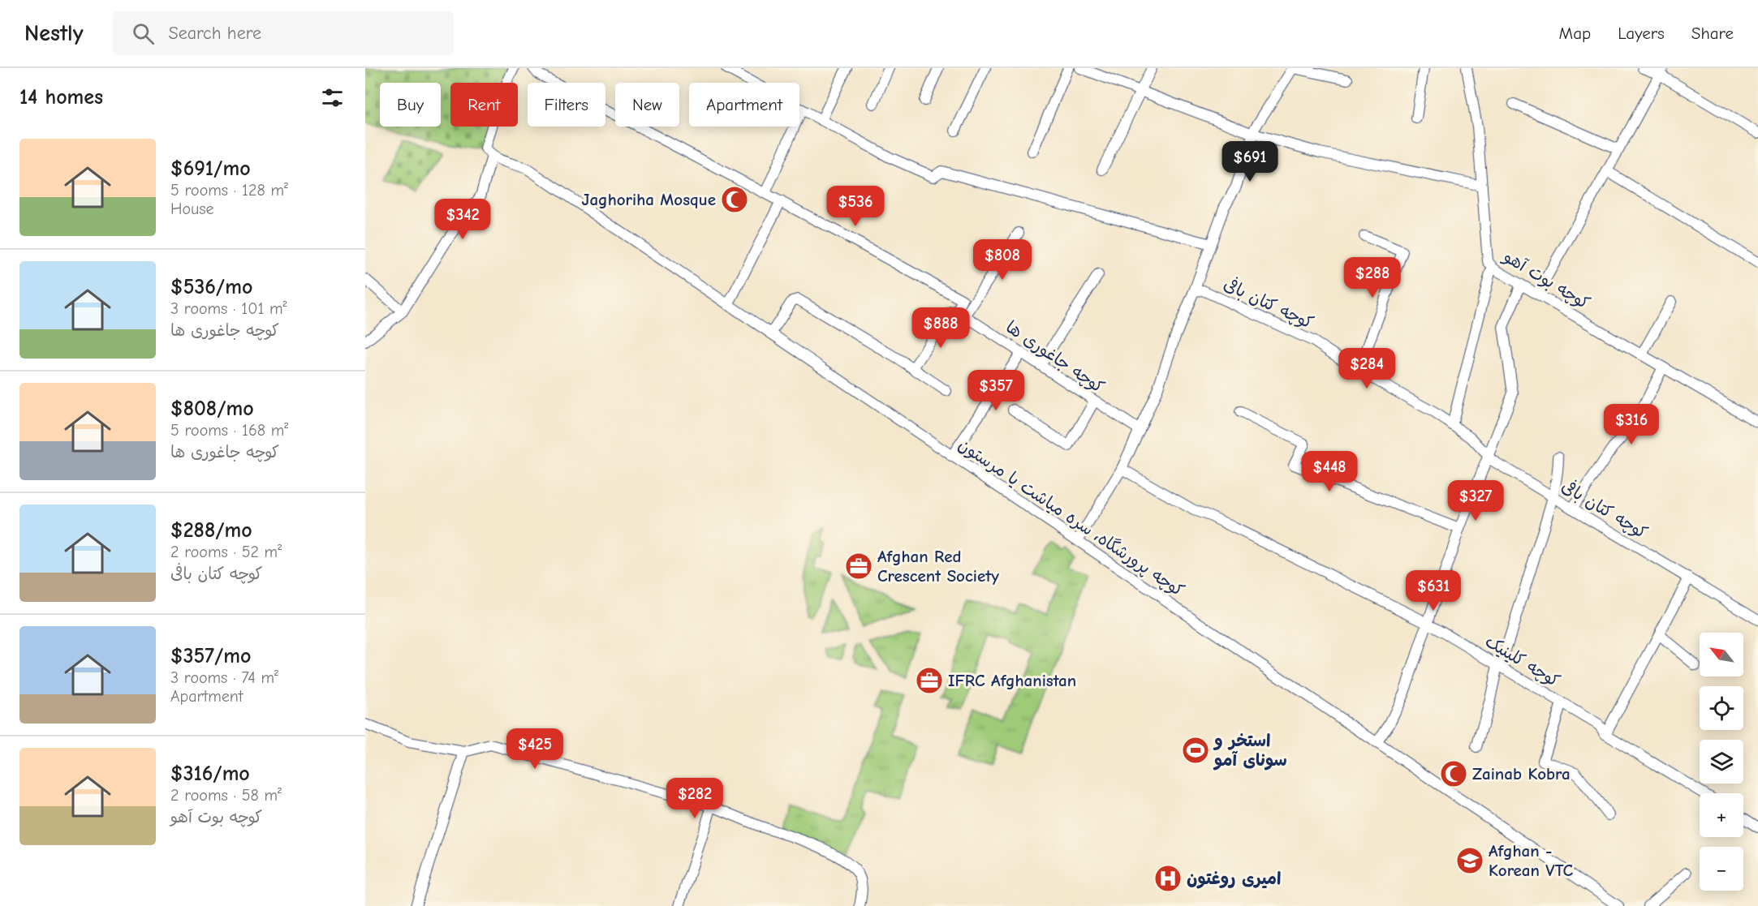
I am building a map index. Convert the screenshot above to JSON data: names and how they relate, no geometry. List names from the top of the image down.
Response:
{
  "streets": {
    "street": [
      "کوچه بوت آهو",
      "کوچه کتان بافی",
      "کوچه جاغوری ها",
      "کوچه پرورشگاه، سره میاشت یا مرستون",
      "کوچه کلینیک"
    ]
  },
  "places": {
    "mosque": ["Jaghoriha Mosque", "Zainab Kobra"],
    "office": ["Afghan Red Crescent Society", "IFRC Afghanistan"],
    "sports": ["استخر و سونای آمو"],
    "school or university": ["Afghan - Korean VTC"],
    "hospital": ["امیری روغتون"]
  },
  "north": "top left",
  "page": {
    "header": "Nestly",
    "search": "Search here",
    "nav": ["Map", "Layers", "Share"],
    "heading": "14 homes",
    "chip": [
      "Buy",
      "Rent",
      "Filters",
      "New",
      "Apartment"
    ],
    "list": [
      {
        "name": "$691/mo",
        "note": "5 rooms · 128 m² · House"
      },
      {
        "name": "$536/mo",
        "note": "3 rooms · 101 m² · کوچه جاغوری ها"
      },
      {
        "name": "$808/mo",
        "note": "5 rooms · 168 m² · کوچه جاغوری ها"
      },
      {
        "name": "$288/mo",
        "note": "2 rooms · 52 m² · کوچه کتان بافی"
      },
      {
        "name": "$357/mo",
        "note": "3 rooms · 74 m² · Apartment"
      },
      {
        "name": "$316/mo",
        "note": "2 rooms · 58 m² · کوچه بوت آهو"
      }
    ],
    "price": [
      "$691",
      "$536",
      "$342",
      "$808",
      "$288",
      "$888",
      "$284",
      "$357",
      "$316",
      "$448",
      "$327",
      "$631",
      "$425",
      "$282"
    ],
    "map_buttons": ["+", "−"]
  }
}
